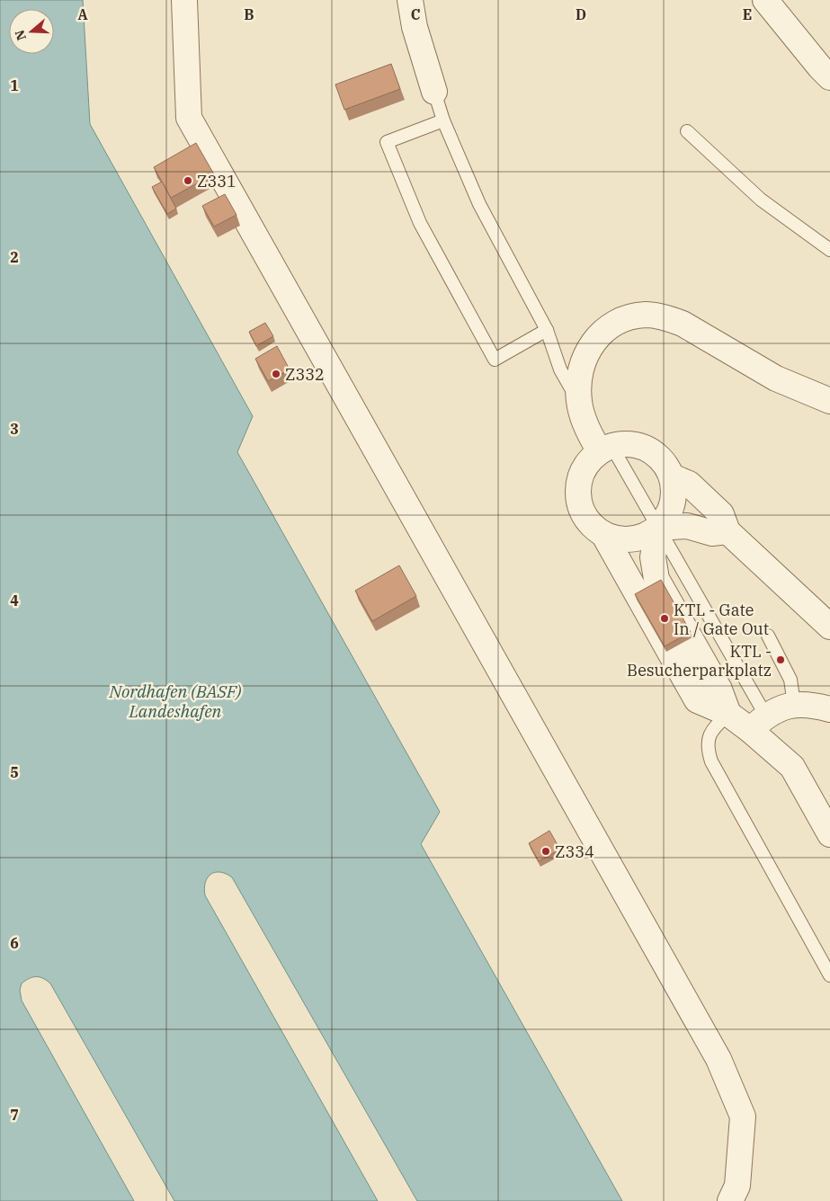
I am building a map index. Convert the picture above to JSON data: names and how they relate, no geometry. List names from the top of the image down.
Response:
{
  "water": ["Nordhafen (BASF) Landeshafen"],
  "places": [
    "Z331",
    "Z332",
    "KTL - Gate In / Gate Out",
    "KTL - Besucherparkplatz",
    "Z334"
  ],
  "north": "left",
  "grid": {
    "columns": [
      "A",
      "B",
      "C",
      "D",
      "E"
    ],
    "rows": [
      "1",
      "2",
      "3",
      "4",
      "5",
      "6",
      "7"
    ]
  }
}
